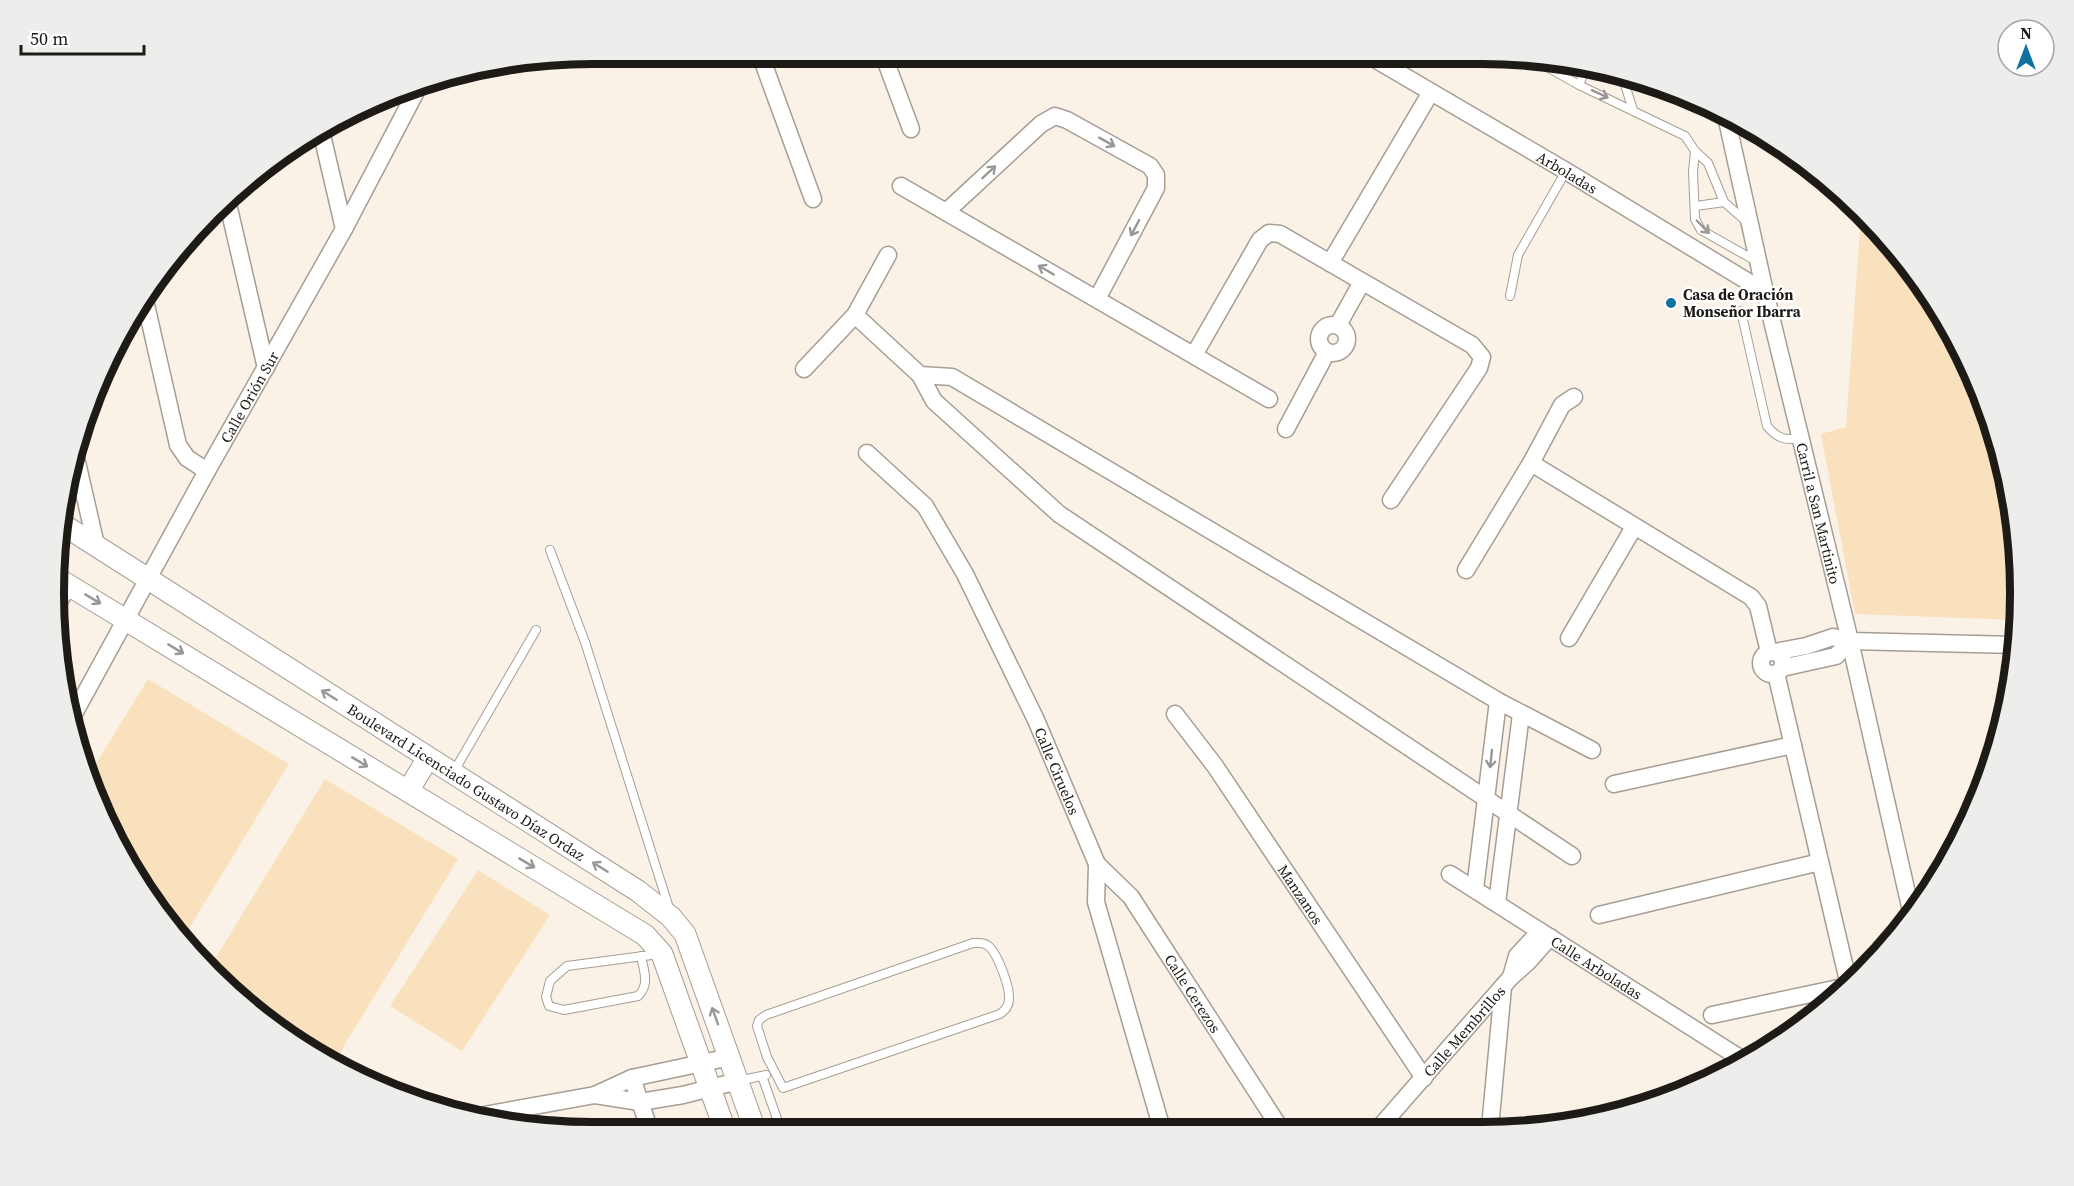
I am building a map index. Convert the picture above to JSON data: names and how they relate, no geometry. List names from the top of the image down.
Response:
{
  "streets": {
    "street": [
      "Arboladas",
      "Calle Orión Sur",
      "Carril a San Martinito",
      "Calle Ciruelos",
      "Boulevard Licenciado Gustavo Díaz Ordaz",
      "Manzanos",
      "Calle Arboladas",
      "Calle Cerezos",
      "Calle Membrillos"
    ]
  },
  "crossings": [
    ["Arboladas", "Carril a San Martinito"],
    ["Calle Orión Sur", "Boulevard Licenciado Gustavo Díaz Ordaz"],
    ["Calle Ciruelos", "Calle Cerezos"],
    ["Manzanos", "Calle Membrillos"],
    ["Calle Arboladas", "Calle Membrillos"]
  ],
  "places": ["Casa de Oración Monseñor Ibarra"],
  "scale_bar": "50 m",
  "north": "top"
}
